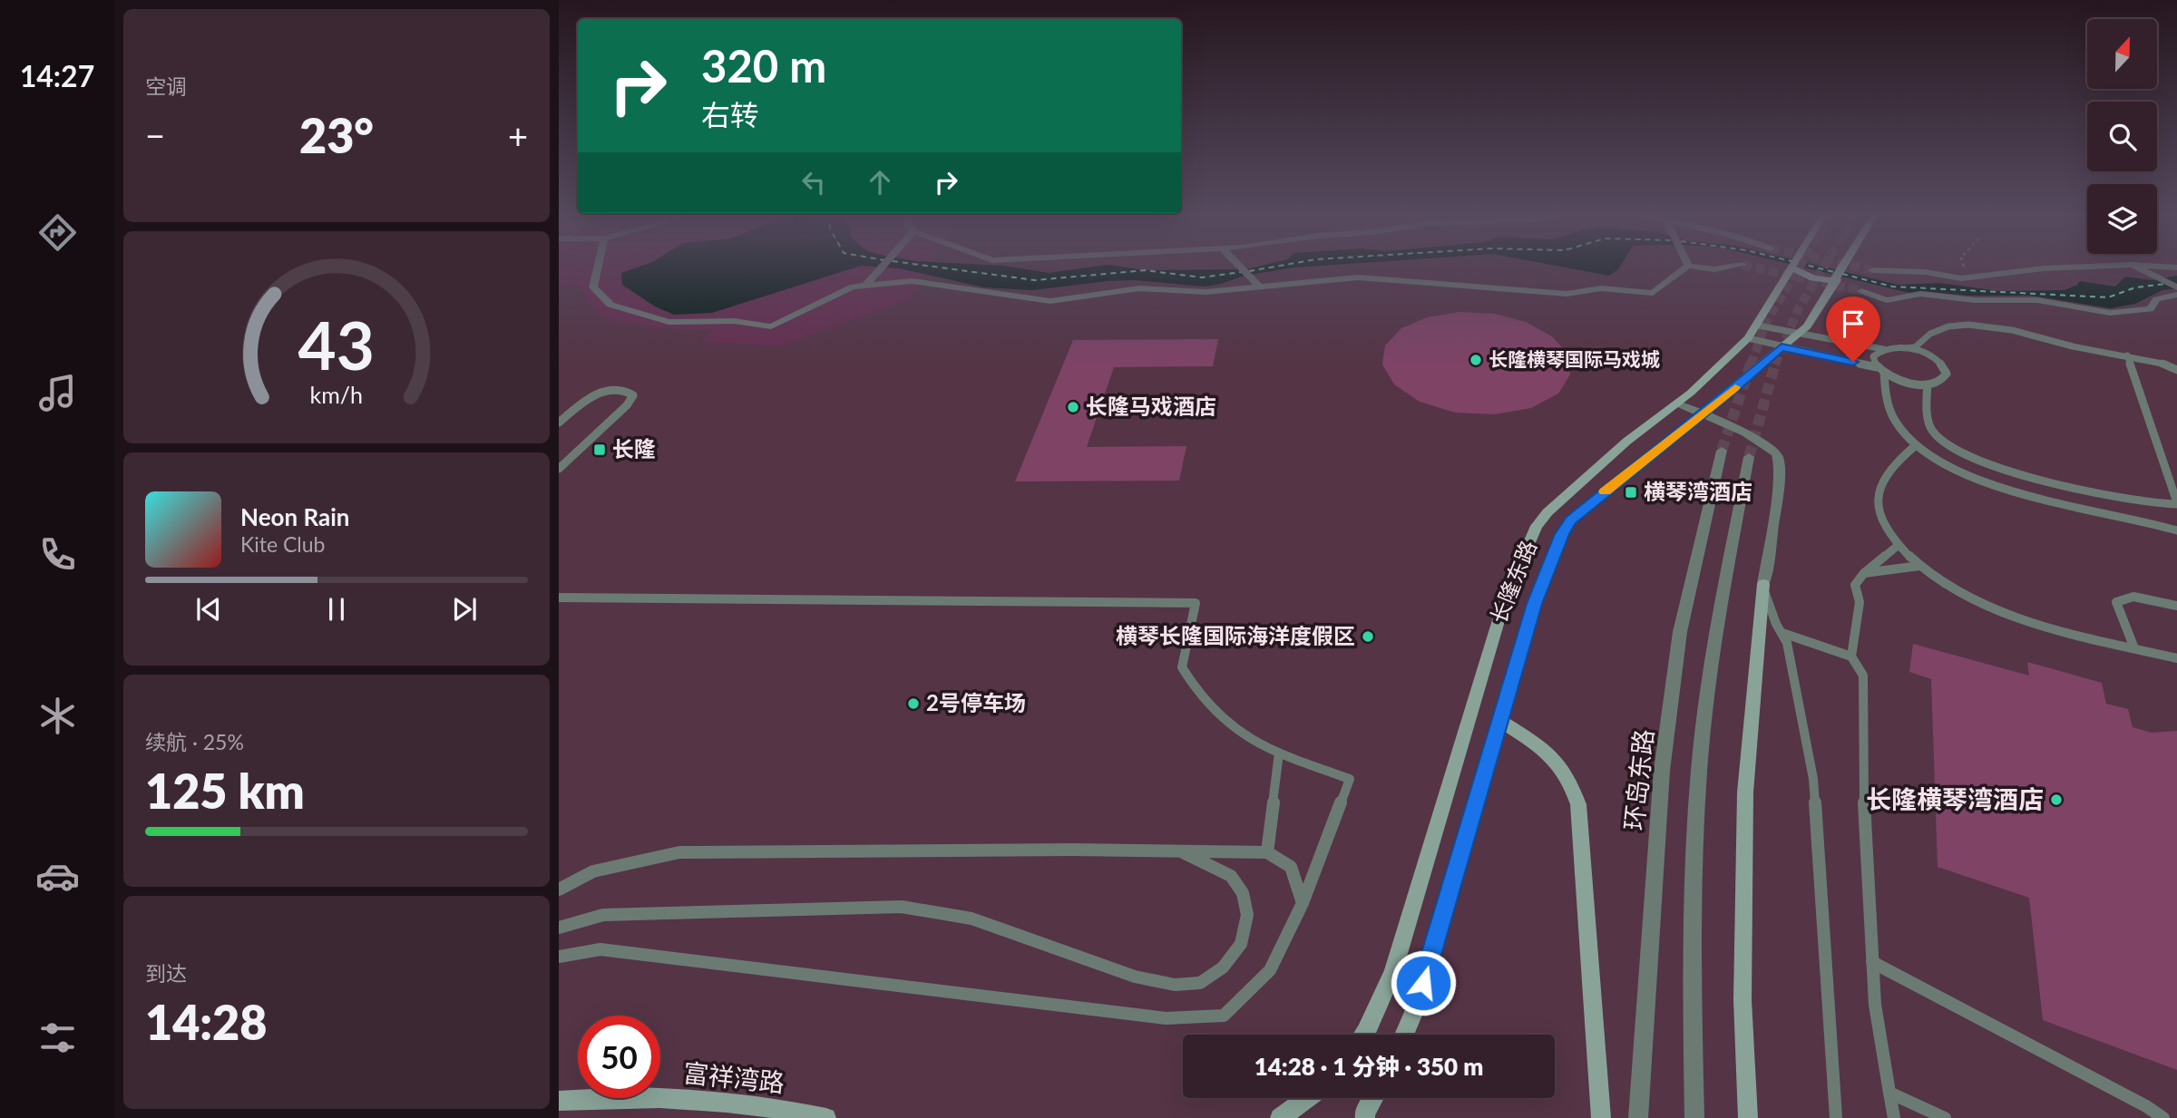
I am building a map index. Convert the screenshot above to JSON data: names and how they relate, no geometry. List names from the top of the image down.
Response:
{
  "streets": {
    "main road": ["长隆东路", "富祥湾路"],
    "street": ["环岛东路"]
  },
  "places": {
    "other": [
      "长隆横琴国际马戏城",
      "长隆马戏酒店",
      "横琴长隆国际海洋度假区",
      "2号停车场",
      "长隆横琴湾酒店"
    ],
    "transit": ["长隆", "横琴湾酒店"]
  },
  "north": "top",
  "page": {
    "tabs": "14:27",
    "tile": [
      "空调",
      ["续航 · 25%", "125 km"],
      ["到达", "14:28"]
    ],
    "turn": ["320 m", "右转"],
    "heat": ["−", "23°", "+"],
    "song": ["Neon Rain", "Kite Club"],
    "limit": "50",
    "trip": "14:28 · 1 分钟 · 350 m",
    "gauge": ["43", "km/h"]
  }
}
